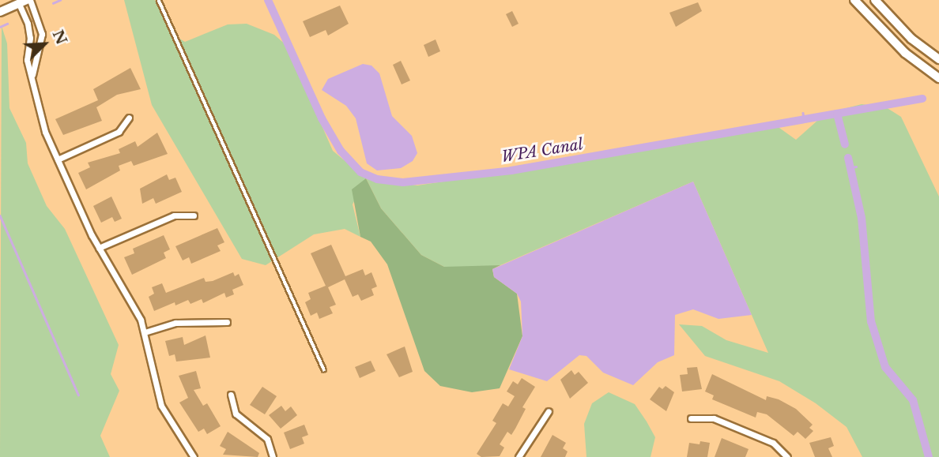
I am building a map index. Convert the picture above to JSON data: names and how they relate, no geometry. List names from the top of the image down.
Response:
{
  "water": ["WPA Canal"],
  "north": "top right"
}
